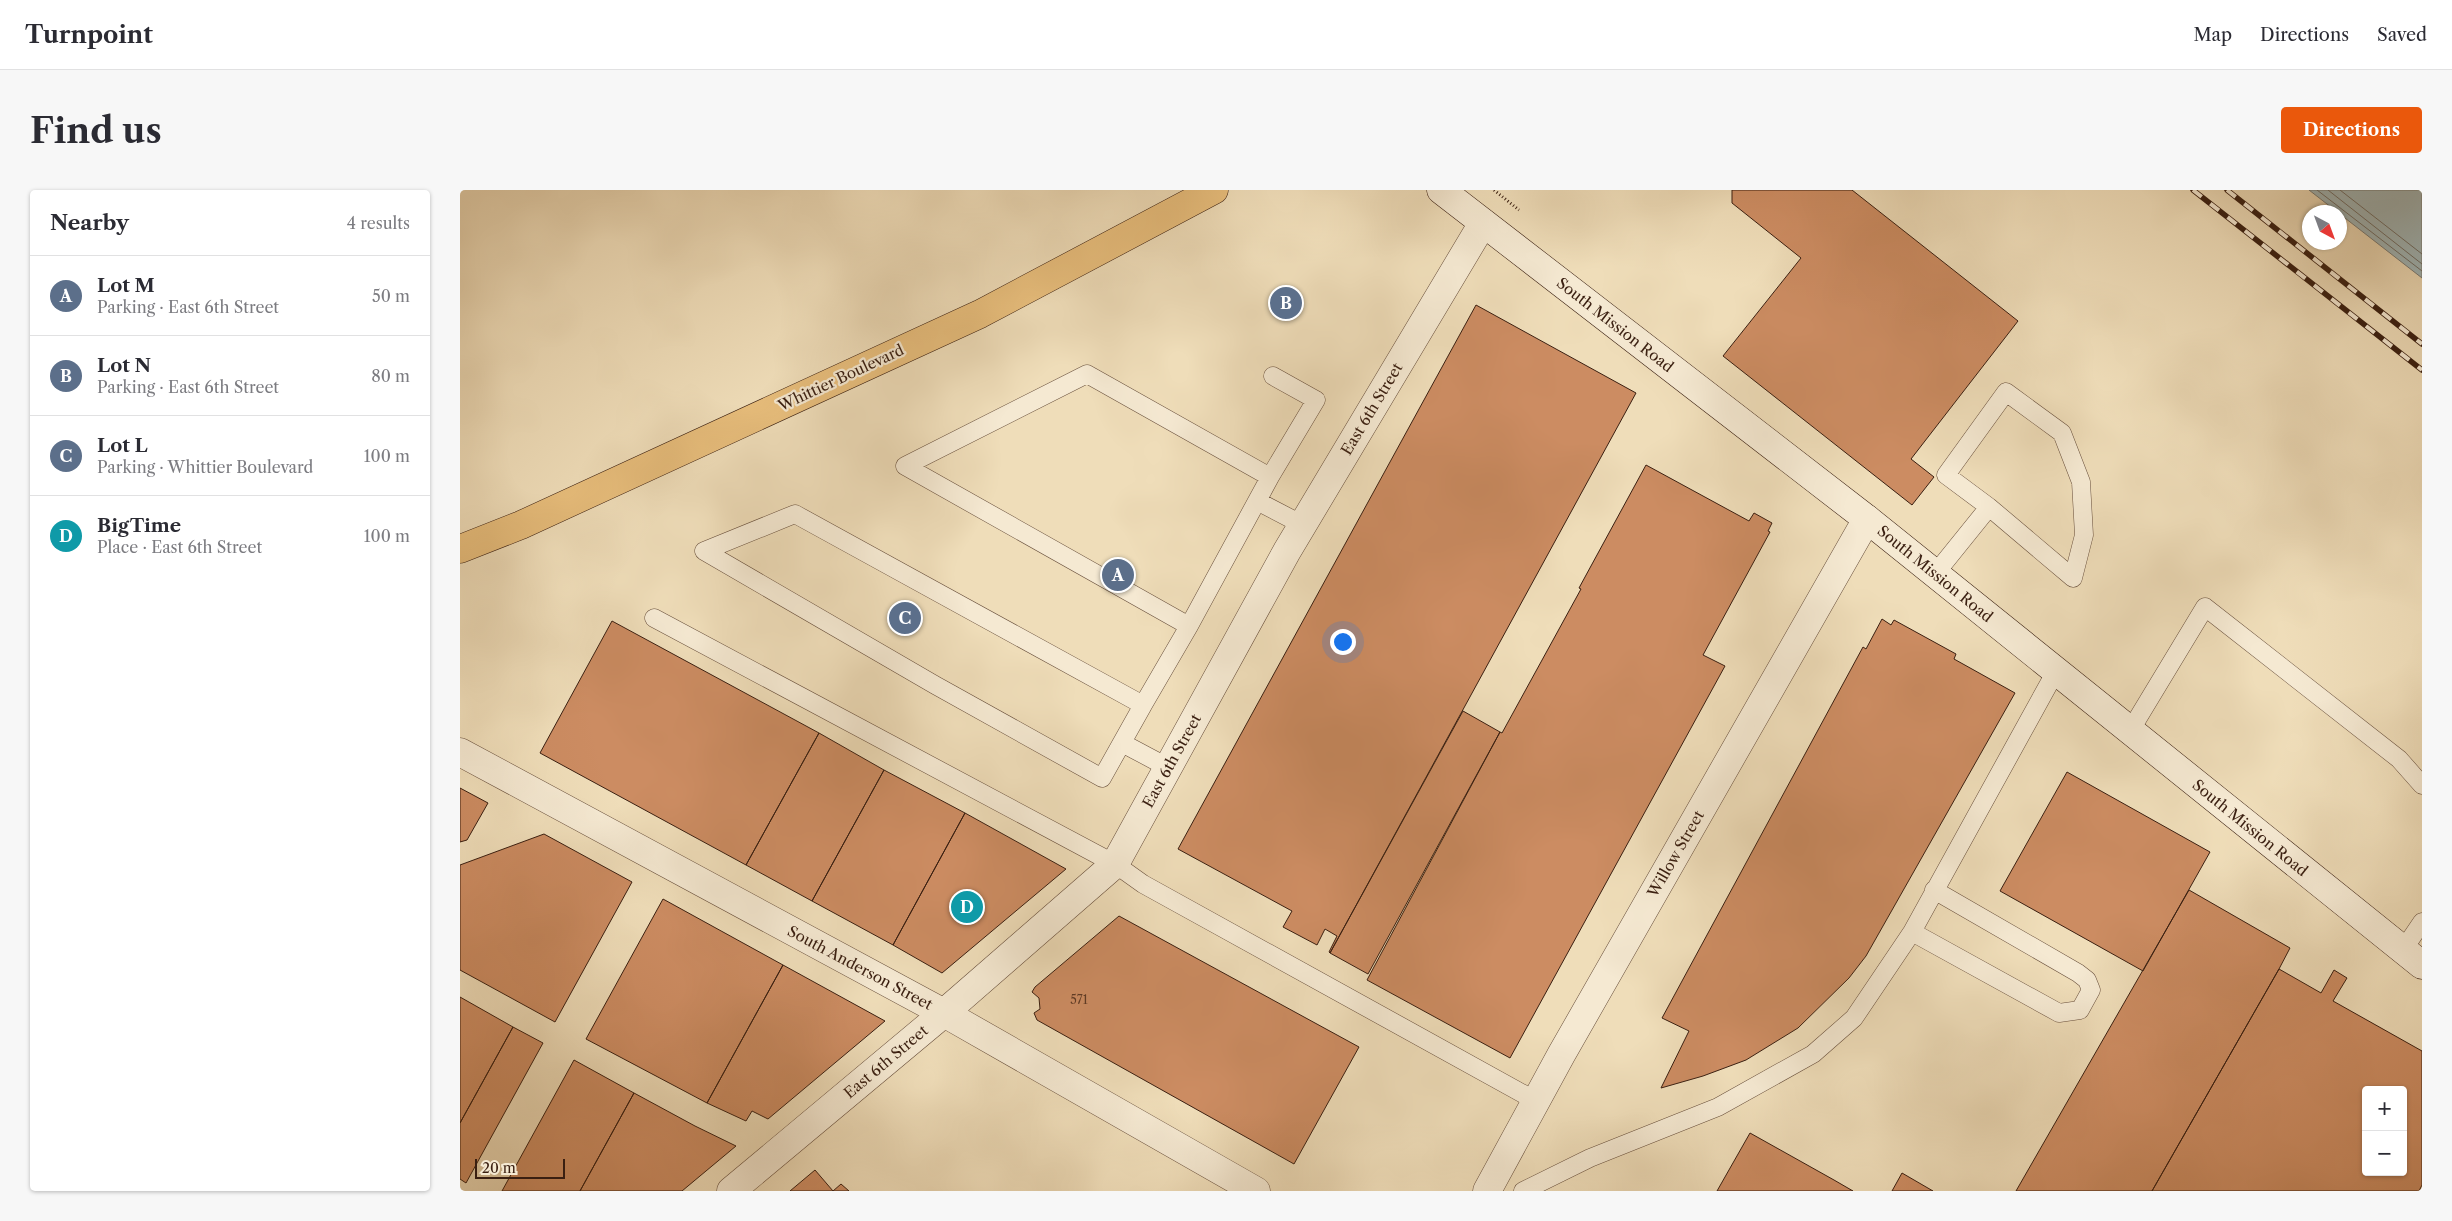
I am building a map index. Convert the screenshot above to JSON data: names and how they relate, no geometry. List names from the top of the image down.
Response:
{
  "streets": {
    "main road": ["Whittier Boulevard"],
    "street": [
      "South Mission Road",
      "East 6th Street",
      "Willow Street",
      "South Anderson Street"
    ]
  },
  "crossings": [
    ["South Mission Road", "East 6th Street"],
    ["South Mission Road", "Willow Street"],
    ["East 6th Street", "South Anderson Street"]
  ],
  "house_numbers": ["571"],
  "scale_bar": "20 m",
  "north": "bottom right",
  "page": {
    "header": "Turnpoint",
    "nav": ["Map", "Directions", "Saved"],
    "buttons": "Directions",
    "title": "Find us",
    "heading": ["Nearby", "4 results"],
    "list": [
      {
        "mark": "A",
        "name": "Lot M",
        "note": "Parking · East 6th Street",
        "value": "50 m"
      },
      {
        "mark": "B",
        "name": "Lot N",
        "note": "Parking · East 6th Street",
        "value": "80 m"
      },
      {
        "mark": "C",
        "name": "Lot L",
        "note": "Parking · Whittier Boulevard",
        "value": "100 m"
      },
      {
        "mark": "D",
        "name": "BigTime",
        "note": "Place · East 6th Street",
        "value": "100 m"
      }
    ],
    "pins": [
      "B",
      "A",
      "C",
      "D"
    ],
    "map_buttons": ["+", "−"],
    "scale": "20 m"
  }
}
